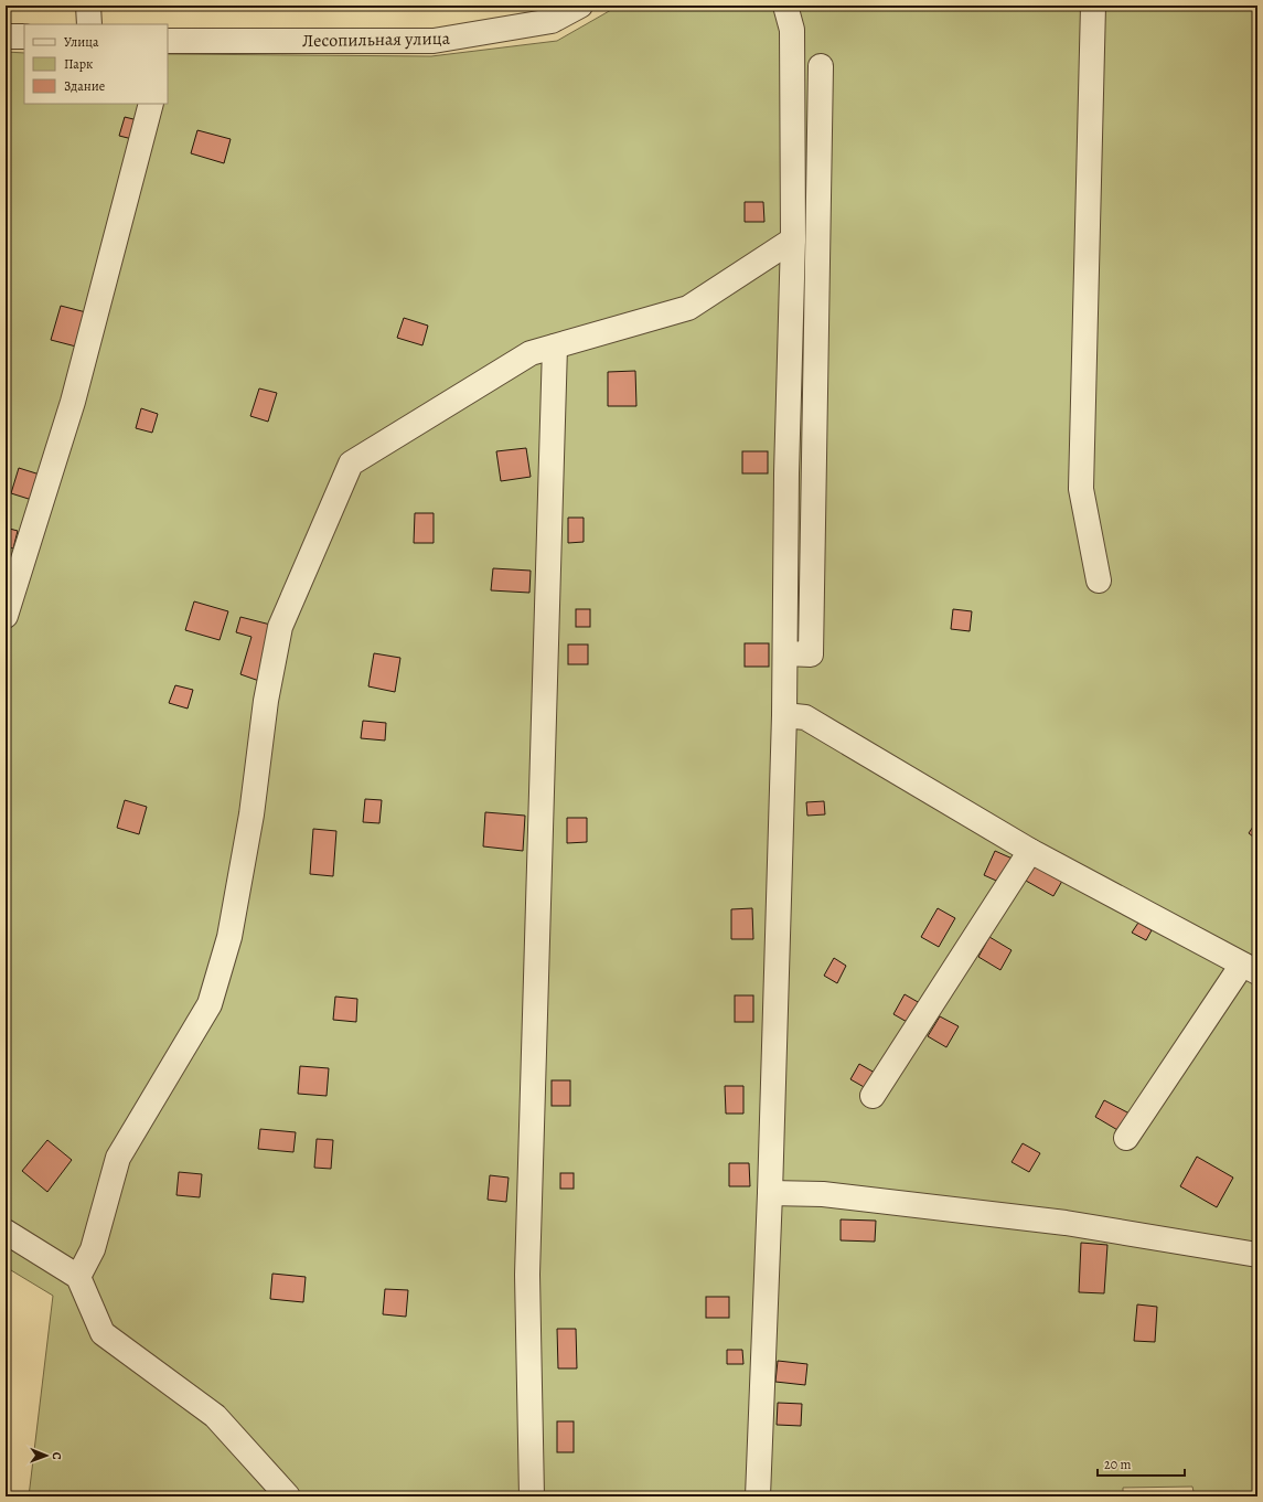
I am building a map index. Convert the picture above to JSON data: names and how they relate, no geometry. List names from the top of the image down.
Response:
{
  "streets": {
    "street": ["Лесопильная улица"]
  },
  "legend": ["Улица", "Парк", "Здание"],
  "scale_bar": "20 m",
  "north": "right"
}
